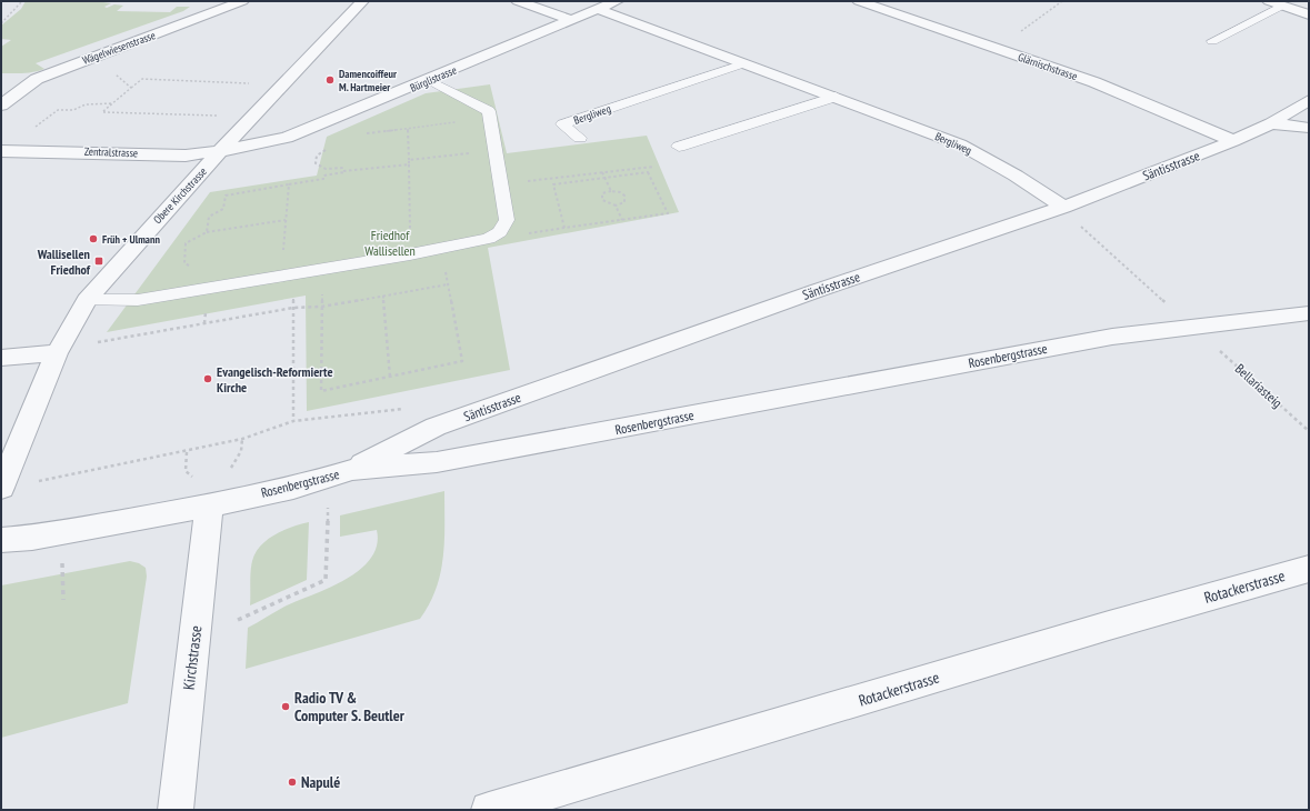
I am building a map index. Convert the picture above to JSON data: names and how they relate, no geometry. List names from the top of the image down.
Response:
{
  "streets": {
    "street": [
      "Wägelwiesenstrasse",
      "Glärnischstrasse",
      "Bürglistrasse",
      "Bergliweg",
      "Zentralstrasse",
      "Säntisstrasse",
      "Obere Kirchstrasse",
      "Rosenbergstrasse",
      "Rotackerstrasse",
      "Kirchstrasse"
    ],
    "path": ["Bellariasteig"]
  },
  "crossings": [
    ["Glärnischstrasse", "Säntisstrasse"],
    ["Bürglistrasse", "Bergliweg"],
    ["Bürglistrasse", "Zentralstrasse"],
    ["Bürglistrasse", "Obere Kirchstrasse"],
    ["Bergliweg", "Säntisstrasse"],
    ["Zentralstrasse", "Obere Kirchstrasse"],
    ["Säntisstrasse", "Rosenbergstrasse"],
    ["Rosenbergstrasse", "Kirchstrasse"]
  ],
  "parks": ["Friedhof Wallisellen"],
  "places": {
    "other": [
      "Damencoiffeur M. Hartmeier",
      "Früh + Ulmann",
      "Evangelisch-Reformierte Kirche",
      "Radio TV & Computer S. Beutler",
      "Napulé"
    ],
    "transit": ["Wallisellen Friedhof"]
  }
}
